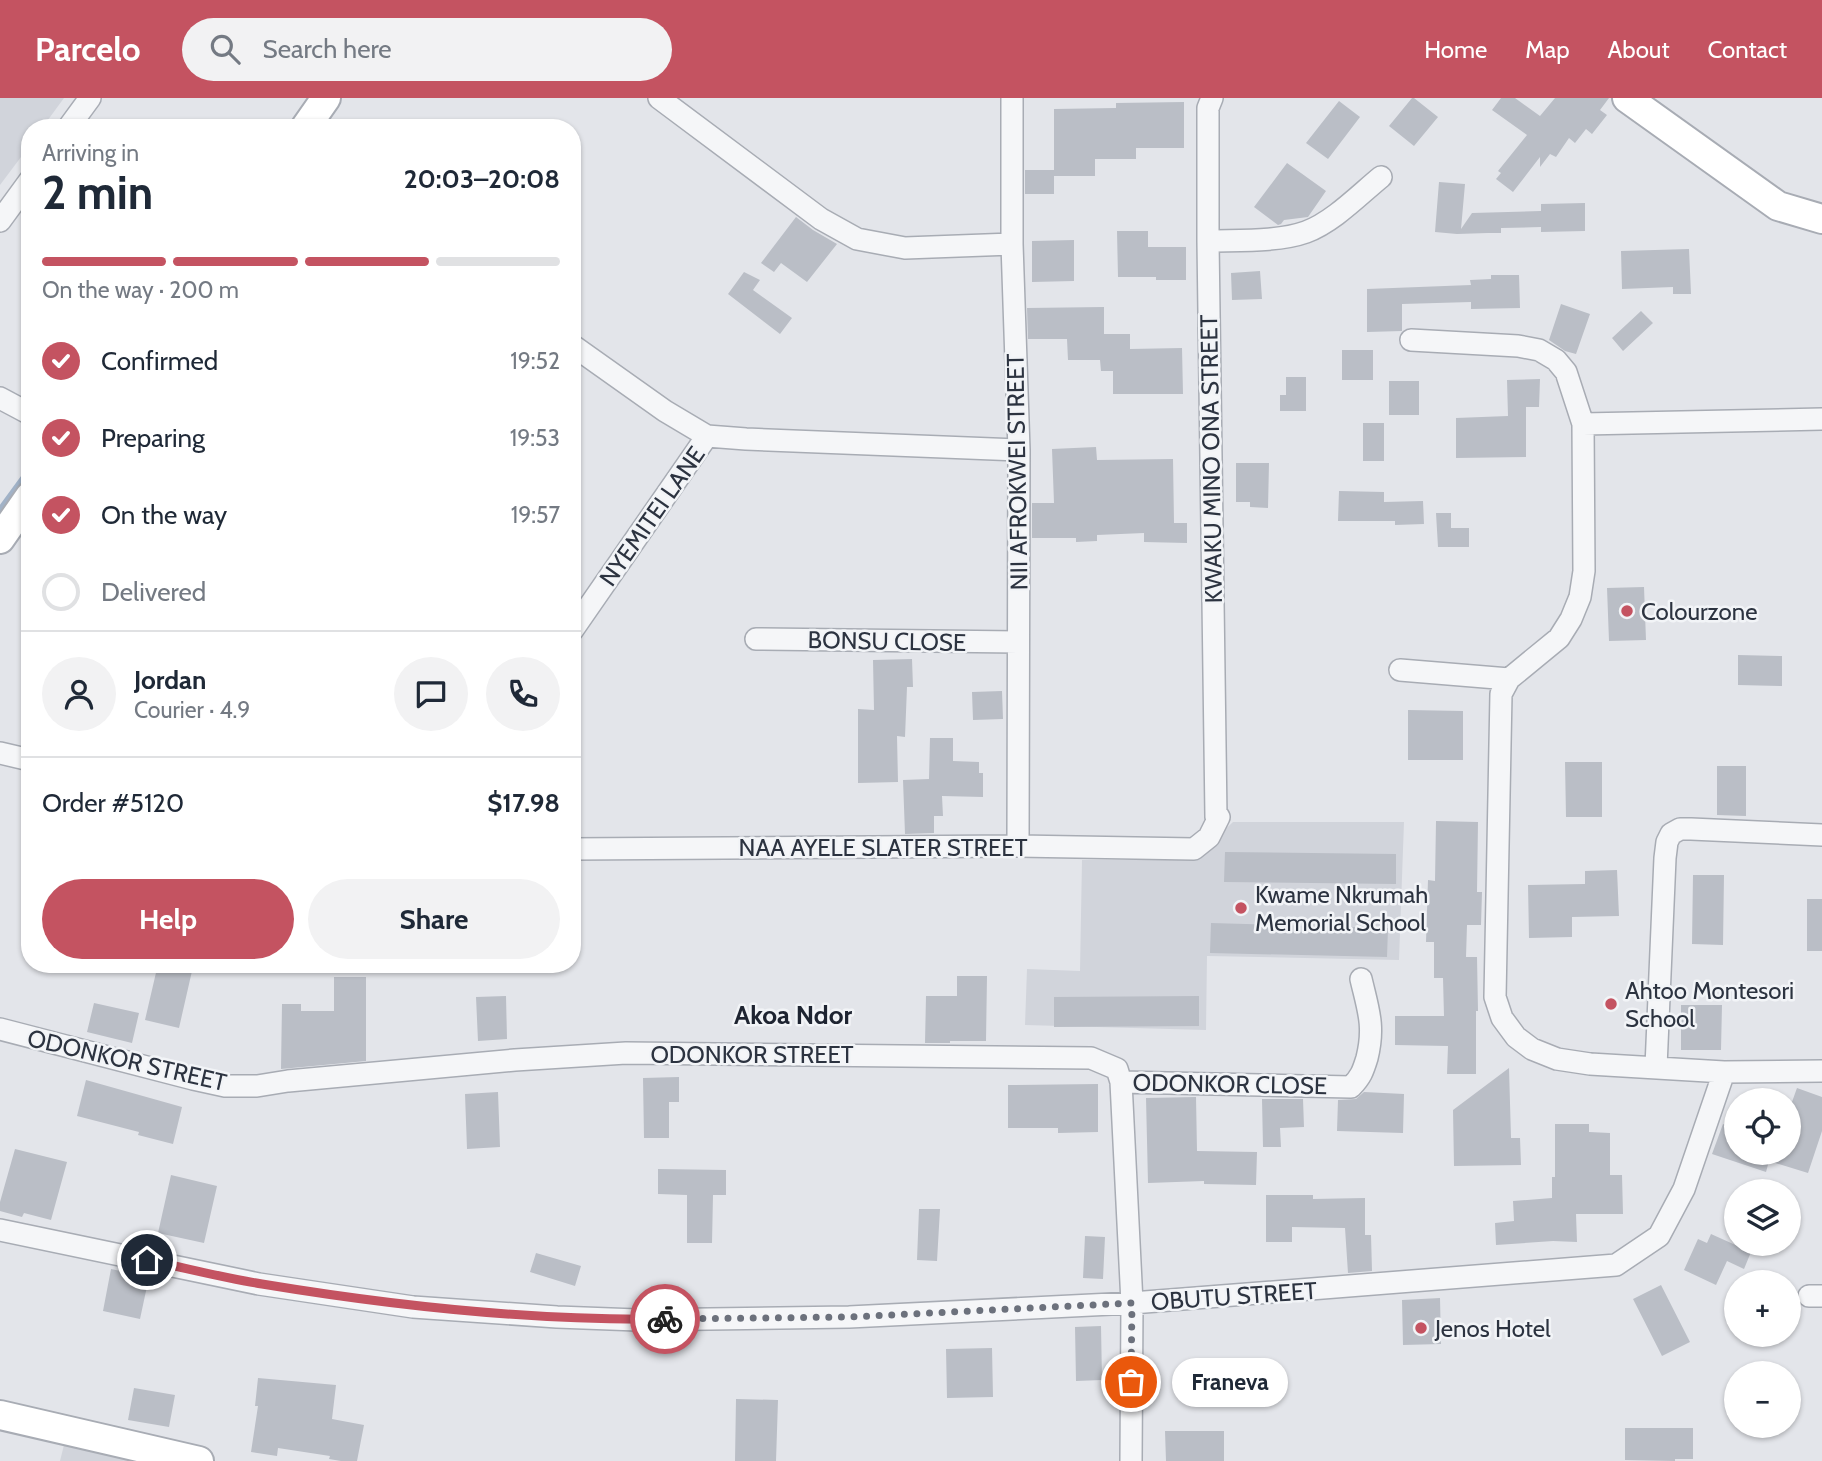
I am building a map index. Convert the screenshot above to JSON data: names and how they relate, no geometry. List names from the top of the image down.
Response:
{
  "streets": {
    "street": [
      "KWAKU MINO ONA STREET",
      "NII AFROKWEI STREET",
      "NYEMITEI LANE",
      "BONSU CLOSE",
      "NAA AYELE SLATER STREET",
      "ODONKOR STREET",
      "ODONKOR CLOSE",
      "OBUTU STREET"
    ]
  },
  "crossings": [
    ["KWAKU MINO ONA STREET", "NAA AYELE SLATER STREET"],
    ["NII AFROKWEI STREET", "BONSU CLOSE"],
    ["NII AFROKWEI STREET", "NAA AYELE SLATER STREET"],
    ["ODONKOR STREET", "ODONKOR CLOSE"]
  ],
  "districts": ["Akoa Ndor"],
  "places": [
    "Colourzone",
    "Kwame Nkrumah Memorial School",
    "Ahtoo Montesori School",
    "Jenos Hotel",
    "Franeva"
  ],
  "page": {
    "header": "Parcelo",
    "search": "Search here",
    "nav": [
      "Home",
      "Map",
      "About",
      "Contact"
    ],
    "heading": ["2 min", "Arriving in", "20:03–20:08"],
    "panel": [
      "Jordan",
      "Courier · 4.9",
      "Order #5120",
      "$17.98"
    ],
    "bar": "On the way · 200 m",
    "list": [
      ["Confirmed", "19:52"],
      ["Preparing", "19:53"],
      ["On the way", "19:57"],
      "Delivered"
    ],
    "buttons": ["Help", "Share"],
    "map_buttons": ["+", "−"],
    "bubble": "Franeva"
  }
}
